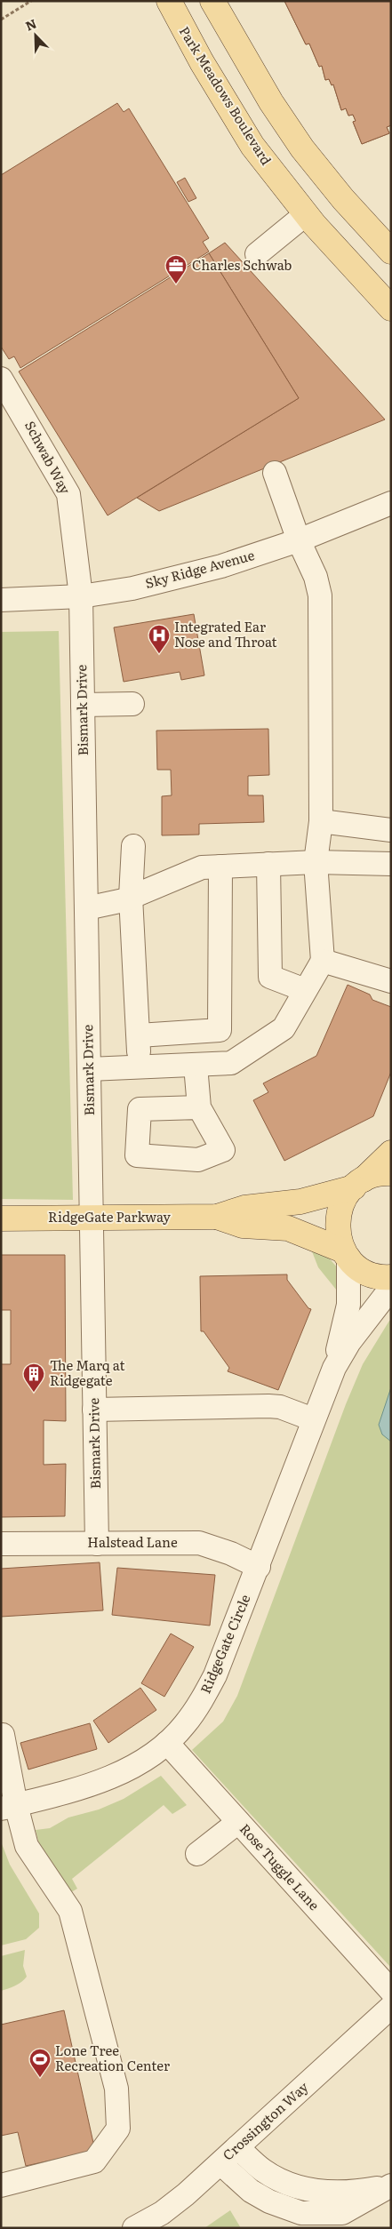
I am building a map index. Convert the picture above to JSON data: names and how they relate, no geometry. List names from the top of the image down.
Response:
{
  "streets": {
    "main road": ["Park Meadows Boulevard", "RidgeGate Parkway"],
    "street": [
      "Schwab Way",
      "Sky Ridge Avenue",
      "Bismark Drive",
      "Halstead Lane",
      "RidgeGate Circle",
      "Rose Tuggle Lane",
      "Crossington Way"
    ]
  },
  "crossings": [
    ["Schwab Way", "Sky Ridge Avenue"],
    ["Schwab Way", "Bismark Drive"],
    ["Sky Ridge Avenue", "Bismark Drive"],
    ["Bismark Drive", "RidgeGate Parkway"],
    ["Bismark Drive", "Halstead Lane"],
    ["RidgeGate Parkway", "RidgeGate Circle"],
    ["Halstead Lane", "RidgeGate Circle"],
    ["RidgeGate Circle", "Rose Tuggle Lane"]
  ],
  "places": {
    "office": ["Charles Schwab"],
    "hospital": ["Integrated Ear Nose and Throat"],
    "building": ["The Marq at Ridgegate"],
    "sports": ["Lone Tree Recreation Center"]
  },
  "north": "top left"
}
